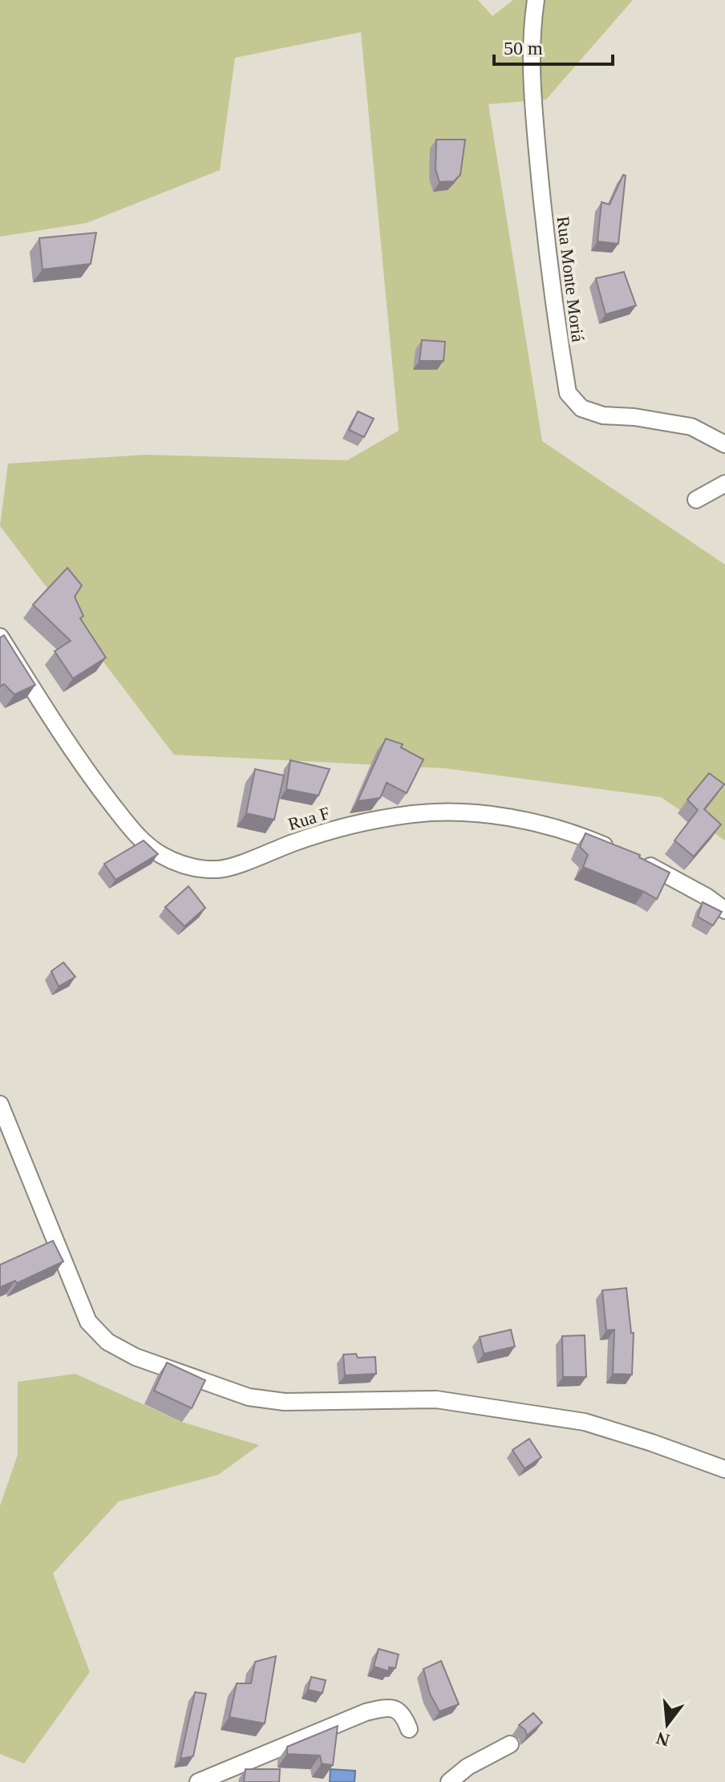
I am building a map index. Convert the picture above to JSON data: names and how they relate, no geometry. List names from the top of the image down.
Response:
{
  "streets": {
    "street": ["Rua Monte Moriá", "Rua F"]
  },
  "scale_bar": "50 m",
  "north": "bottom"
}
